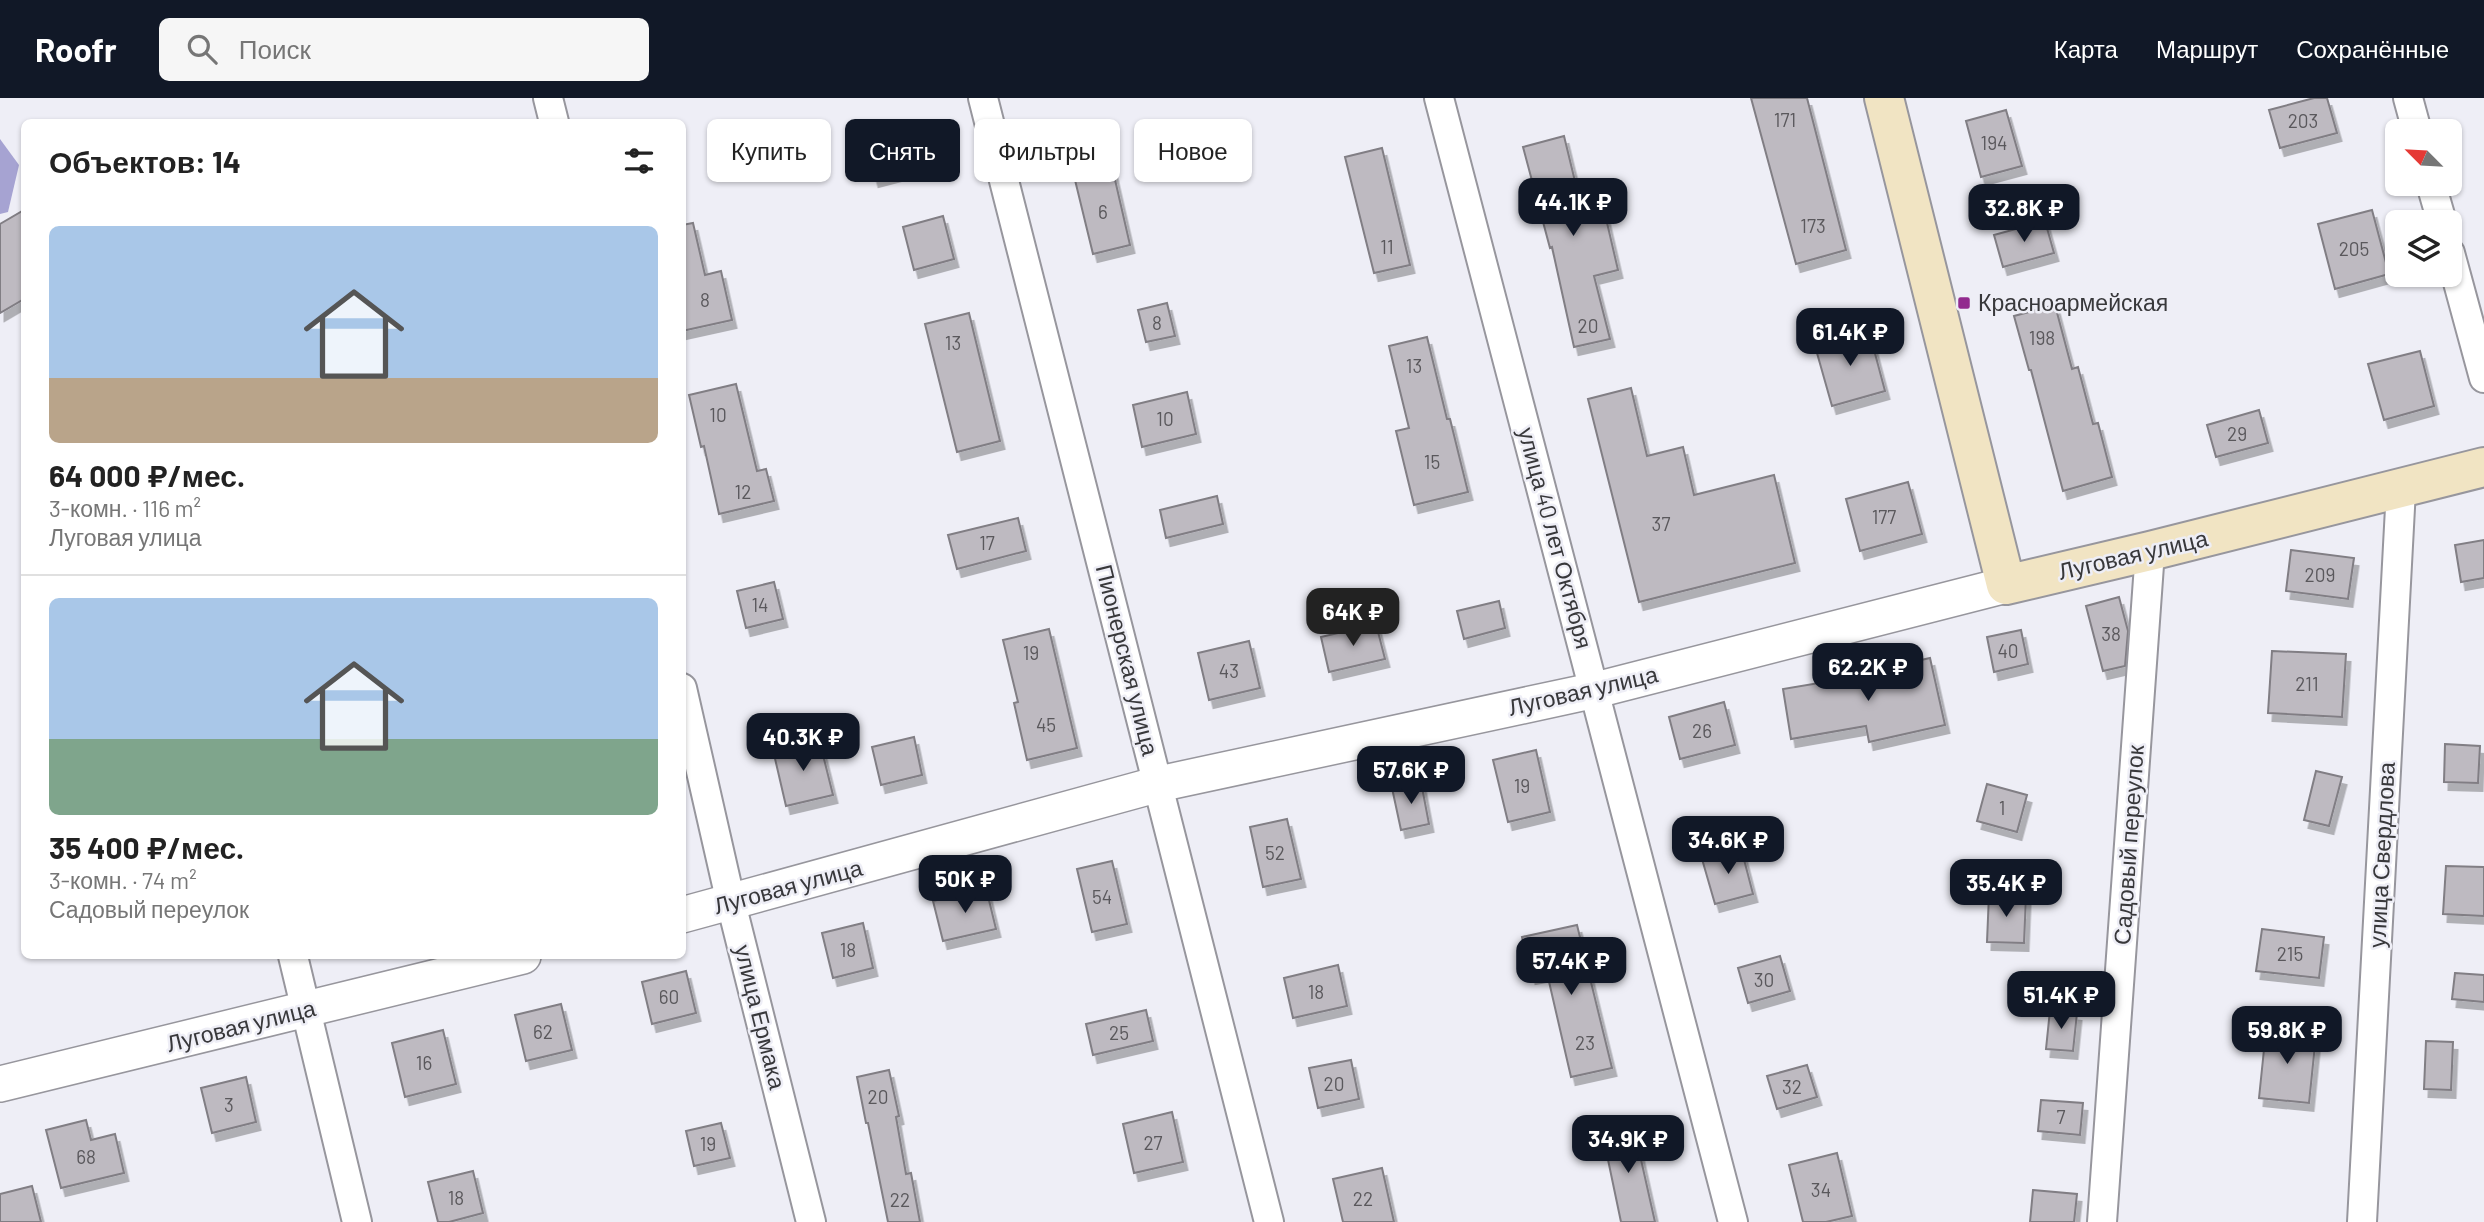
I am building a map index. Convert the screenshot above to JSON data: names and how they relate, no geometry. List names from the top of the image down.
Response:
{
  "streets": {
    "main road": ["Луговая улица"],
    "street": [
      "улица 40 лет Октября",
      "Пионерская улица",
      "Садовый переулок",
      "улица Свердлова",
      "улица Ермака"
    ]
  },
  "crossings": [
    ["улица 40 лет Октября", "Луговая улица"],
    ["Луговая улица", "Пионерская улица"],
    ["Луговая улица", "Садовый переулок"],
    ["Луговая улица", "улица Свердлова"],
    ["Луговая улица", "улица Ермака"]
  ],
  "places": {
    "transit": ["Красноармейская"]
  },
  "house_numbers": [
    "171",
    "203",
    "194",
    "6",
    "173",
    "11",
    "205",
    "8",
    "8",
    "20",
    "198",
    "13",
    "13",
    "10",
    "10",
    "29",
    "15",
    "12",
    "177",
    "37",
    "17",
    "209",
    "14",
    "38",
    "40",
    "19",
    "43",
    "211",
    "45",
    "26",
    "19",
    "1",
    "52",
    "54",
    "18",
    "215",
    "30",
    "18",
    "60",
    "62",
    "25",
    "23",
    "16",
    "20",
    "32",
    "20",
    "3",
    "7",
    "27",
    "19",
    "68",
    "34",
    "18",
    "22",
    "22"
  ],
  "north": "top left",
  "page": {
    "header": "Roofr",
    "search": "Поиск",
    "nav": ["Карта", "Маршрут", "Сохранённые"],
    "chip": [
      "Купить",
      "Снять",
      "Фильтры",
      "Новое"
    ],
    "heading": "Объектов: 14",
    "price": [
      "44.1K ₽",
      "32.8K ₽",
      "61.4K ₽",
      "64K ₽",
      "62.2K ₽",
      "40.3K ₽",
      "57.6K ₽",
      "34.6K ₽",
      "50K ₽",
      "35.4K ₽",
      "57.4K ₽",
      "51.4K ₽",
      "59.8K ₽",
      "34.9K ₽"
    ],
    "list": [
      {
        "name": "64 000 ₽/мес.",
        "note": "3-комн. · 116 m² · Луговая улица"
      },
      {
        "name": "35 400 ₽/мес.",
        "note": "3-комн. · 74 m² · Садовый переулок"
      }
    ]
  }
}
